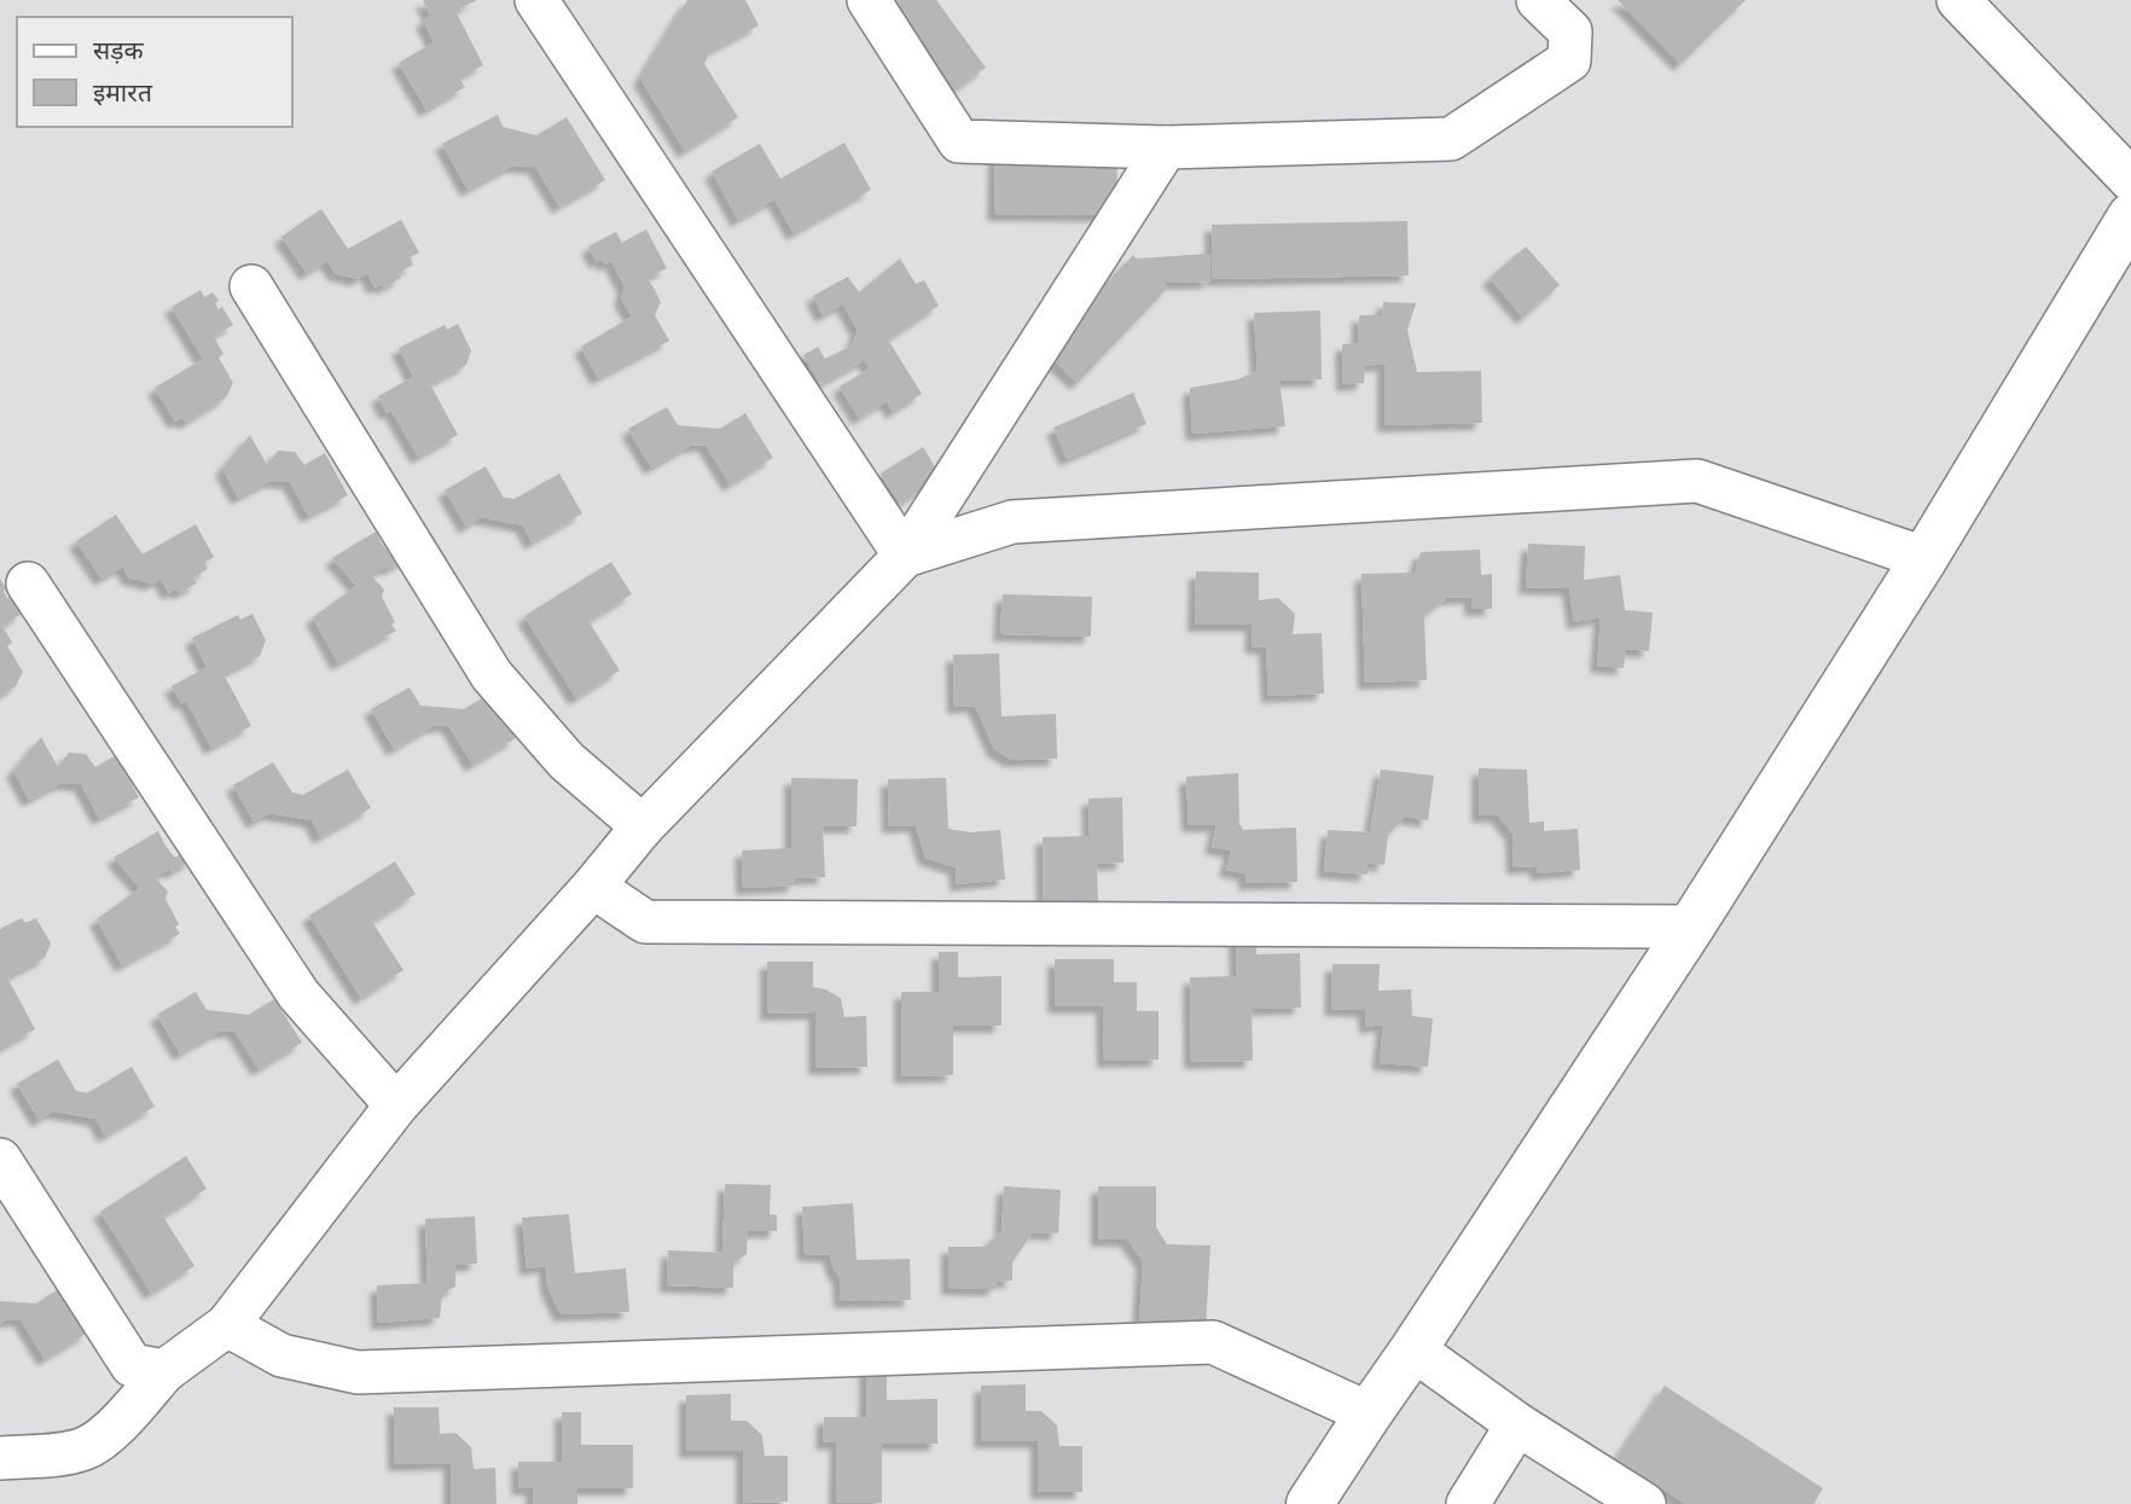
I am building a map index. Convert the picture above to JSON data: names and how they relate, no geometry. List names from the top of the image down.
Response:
{
  "legend": ["सड़क", "इमारत"]
}
